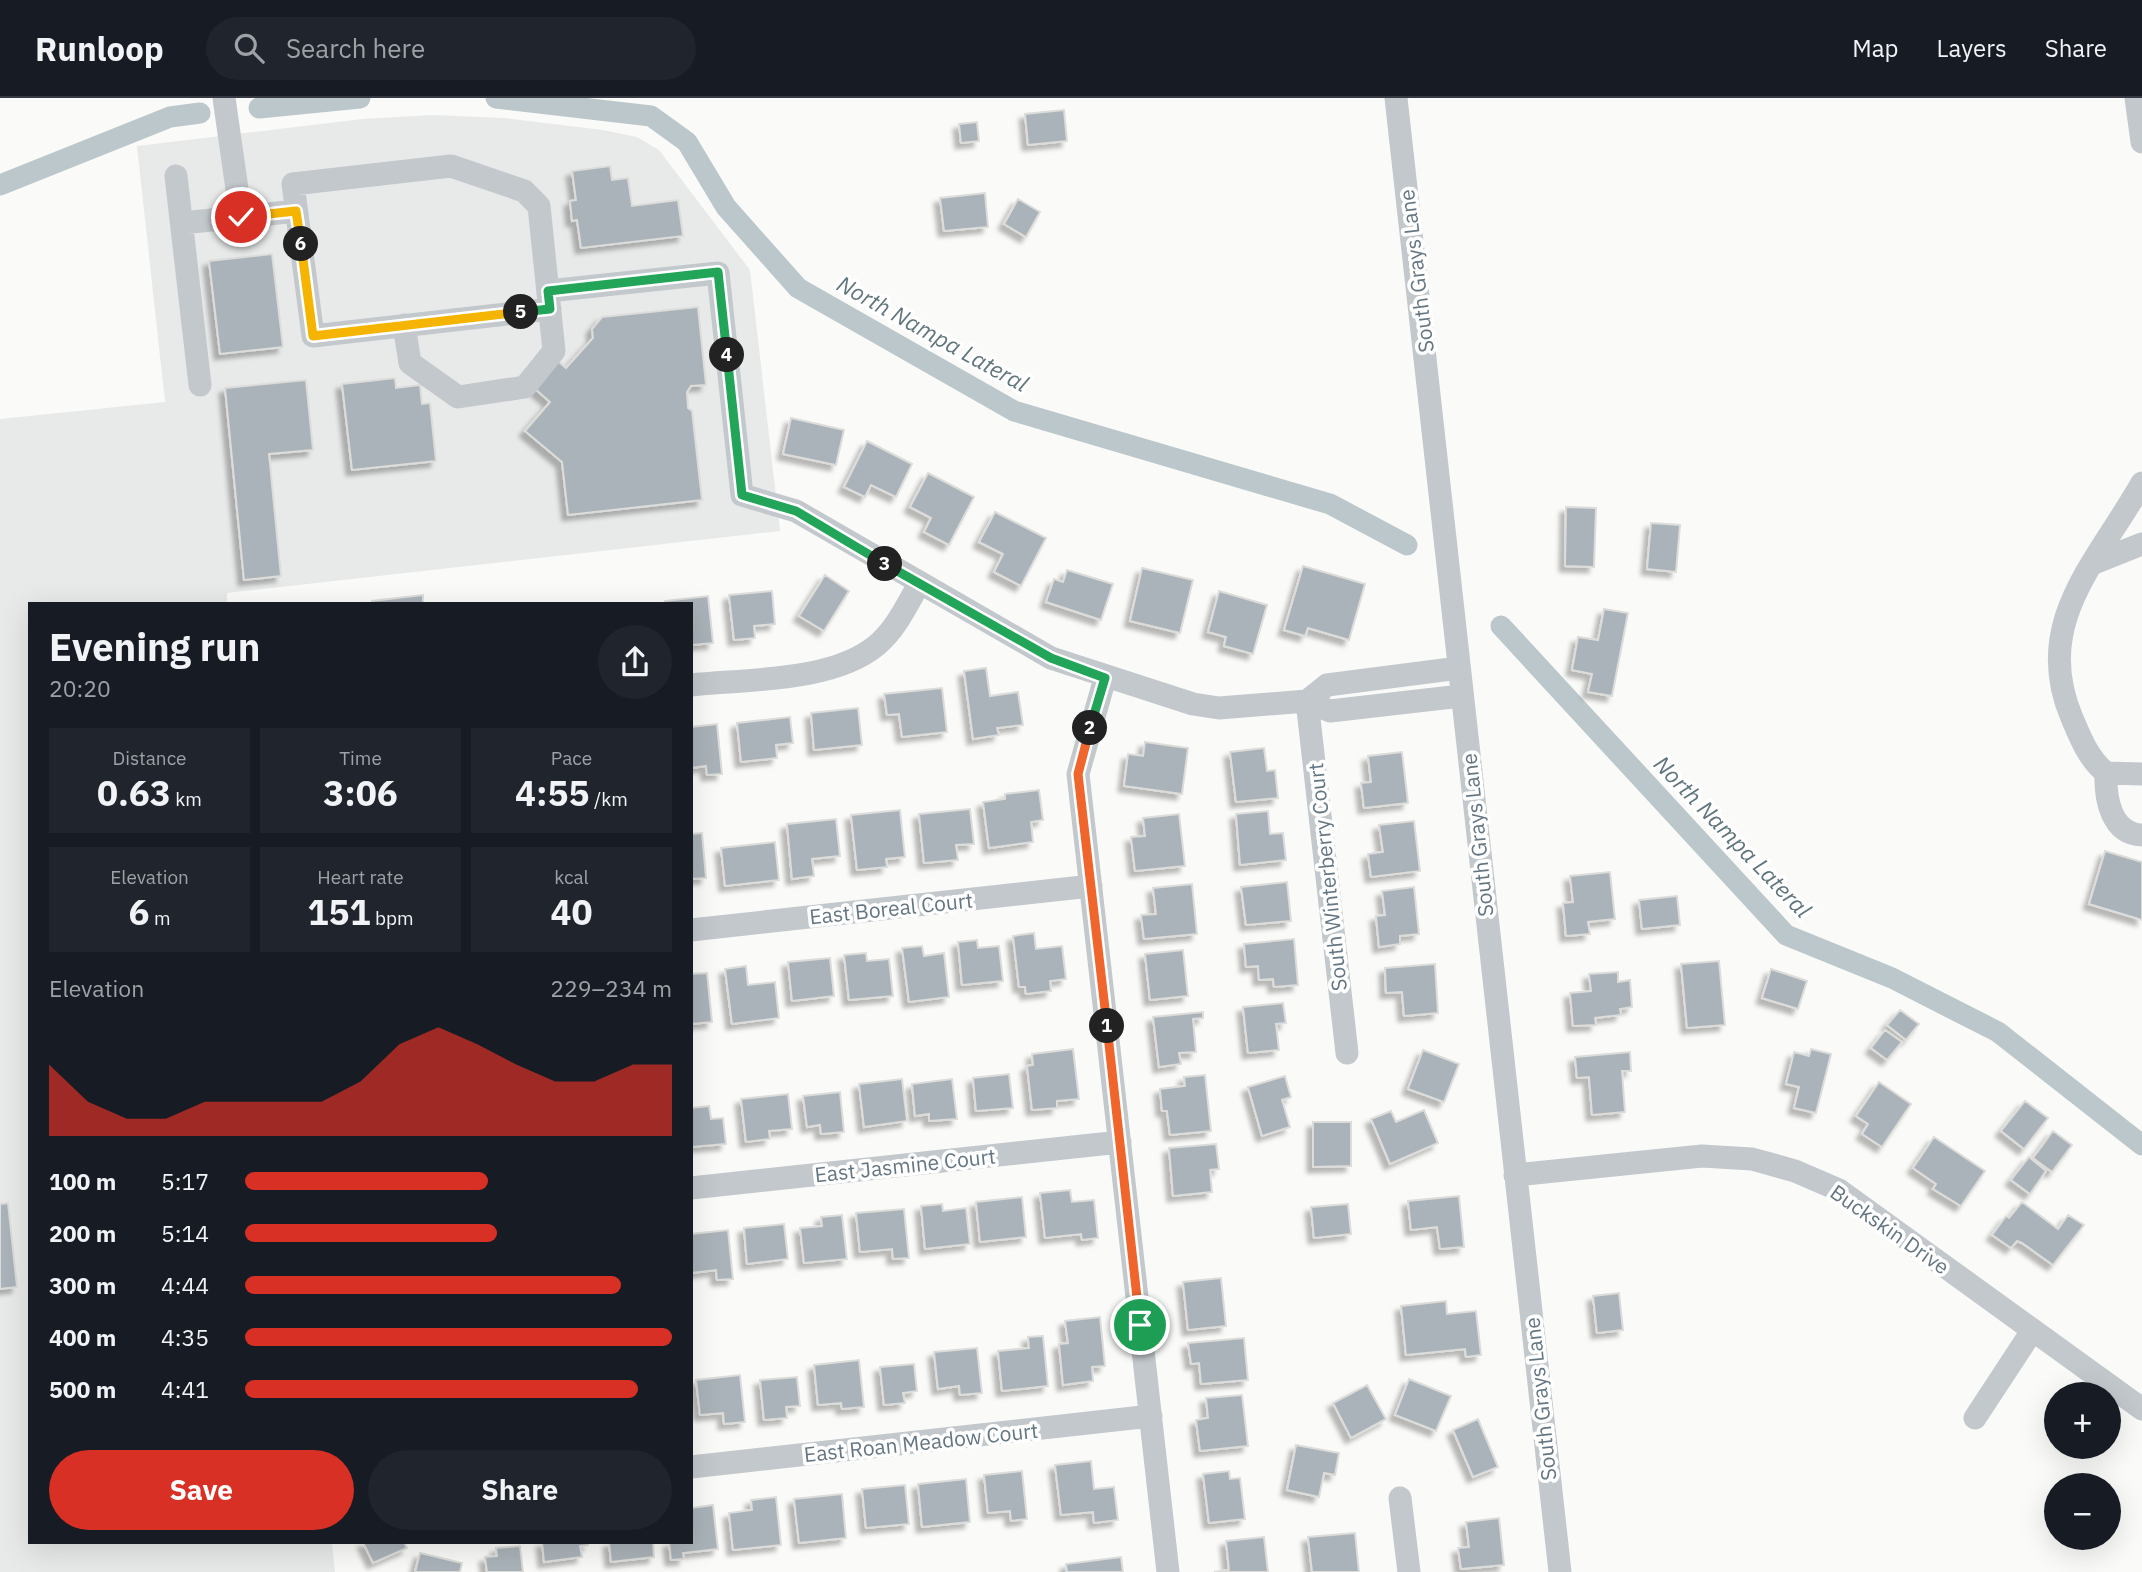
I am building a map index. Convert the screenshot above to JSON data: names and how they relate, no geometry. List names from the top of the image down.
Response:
{
  "streets": {
    "street": [
      "South Grays Lane",
      "South Winterberry Court",
      "East Boreal Court",
      "East Jasmine Court",
      "Buckskin Drive",
      "East Roan Meadow Court"
    ]
  },
  "crossings": [
    ["South Grays Lane", "Buckskin Drive"]
  ],
  "water": ["North Nampa Lateral"],
  "page": {
    "header": "Runloop",
    "search": "Search here",
    "nav": ["Map", "Layers", "Share"],
    "pins": [
      "6",
      "5",
      "4",
      "3",
      "2",
      "1"
    ],
    "heading": ["Evening run", "20:20"],
    "stats": [
      ["Distance", "0.63 km"],
      ["Time", "3:06"],
      ["Pace", "4:55 /km"],
      ["Elevation", "6 m"],
      ["Heart rate", "151 bpm"],
      ["kcal", "40"]
    ],
    "chart": ["Elevation", "229–234 m"],
    "list": [
      {
        "name": "100 m",
        "note": "5:17"
      },
      {
        "name": "200 m",
        "note": "5:14"
      },
      {
        "name": "300 m",
        "note": "4:44"
      },
      {
        "name": "400 m",
        "note": "4:35"
      },
      {
        "name": "500 m",
        "note": "4:41"
      }
    ],
    "map_buttons": ["+", "−"],
    "buttons": ["Save", "Share"]
  }
}
